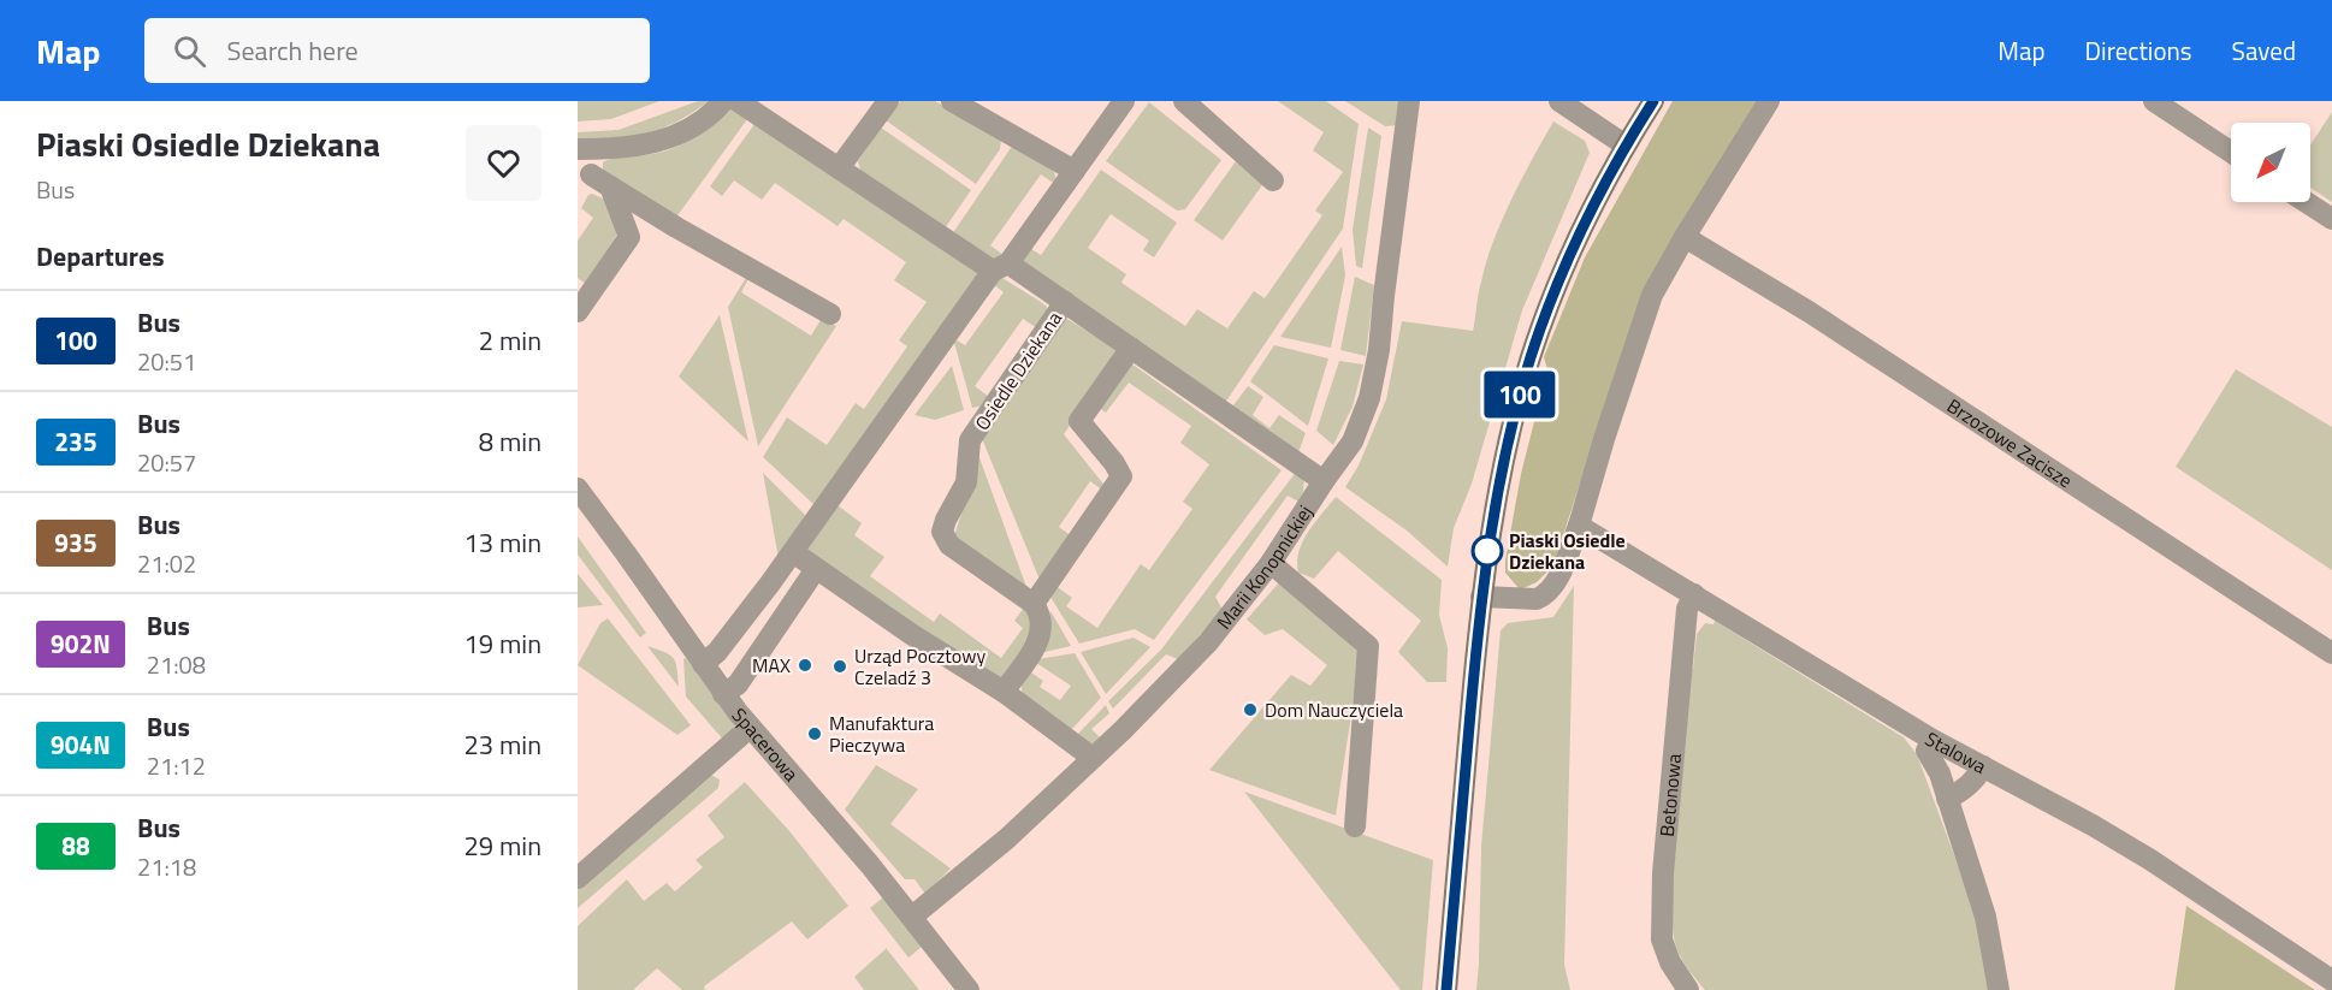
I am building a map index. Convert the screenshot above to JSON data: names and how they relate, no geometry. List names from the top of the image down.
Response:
{
  "streets": {
    "street": [
      "Osiedle Dziekana",
      "Brzozowe Zacisze",
      "Marii Konopnickiej",
      "Spacerowa",
      "Stalowa",
      "Betonowa"
    ]
  },
  "crossings": [
    ["Osiedle Dziekana", "Marii Konopnickiej"],
    ["Marii Konopnickiej", "Spacerowa"],
    ["Stalowa", "Betonowa"]
  ],
  "places": [
    "Piaski Osiedle Dziekana",
    "MAX",
    "Urząd Pocztowy Czeladź 3",
    "Dom Nauczyciela",
    "Manufaktura Pieczywa"
  ],
  "lines": ["bus line 100"],
  "north": "bottom left",
  "page": {
    "header": "Map",
    "search": "Search here",
    "nav": ["Map", "Directions", "Saved"],
    "heading": [
      ["Piaski Osiedle Dziekana", "Bus"],
      "Departures"
    ],
    "on_map": "100",
    "list": [
      {
        "mark": "100",
        "name": "Bus",
        "note": "20:51",
        "value": "2 min"
      },
      {
        "mark": "235",
        "name": "Bus",
        "note": "20:57",
        "value": "8 min"
      },
      {
        "mark": "935",
        "name": "Bus",
        "note": "21:02",
        "value": "13 min"
      },
      {
        "mark": "902N",
        "name": "Bus",
        "note": "21:08",
        "value": "19 min"
      },
      {
        "mark": "904N",
        "name": "Bus",
        "note": "21:12",
        "value": "23 min"
      },
      {
        "mark": "88",
        "name": "Bus",
        "note": "21:18",
        "value": "29 min"
      }
    ]
  }
}
